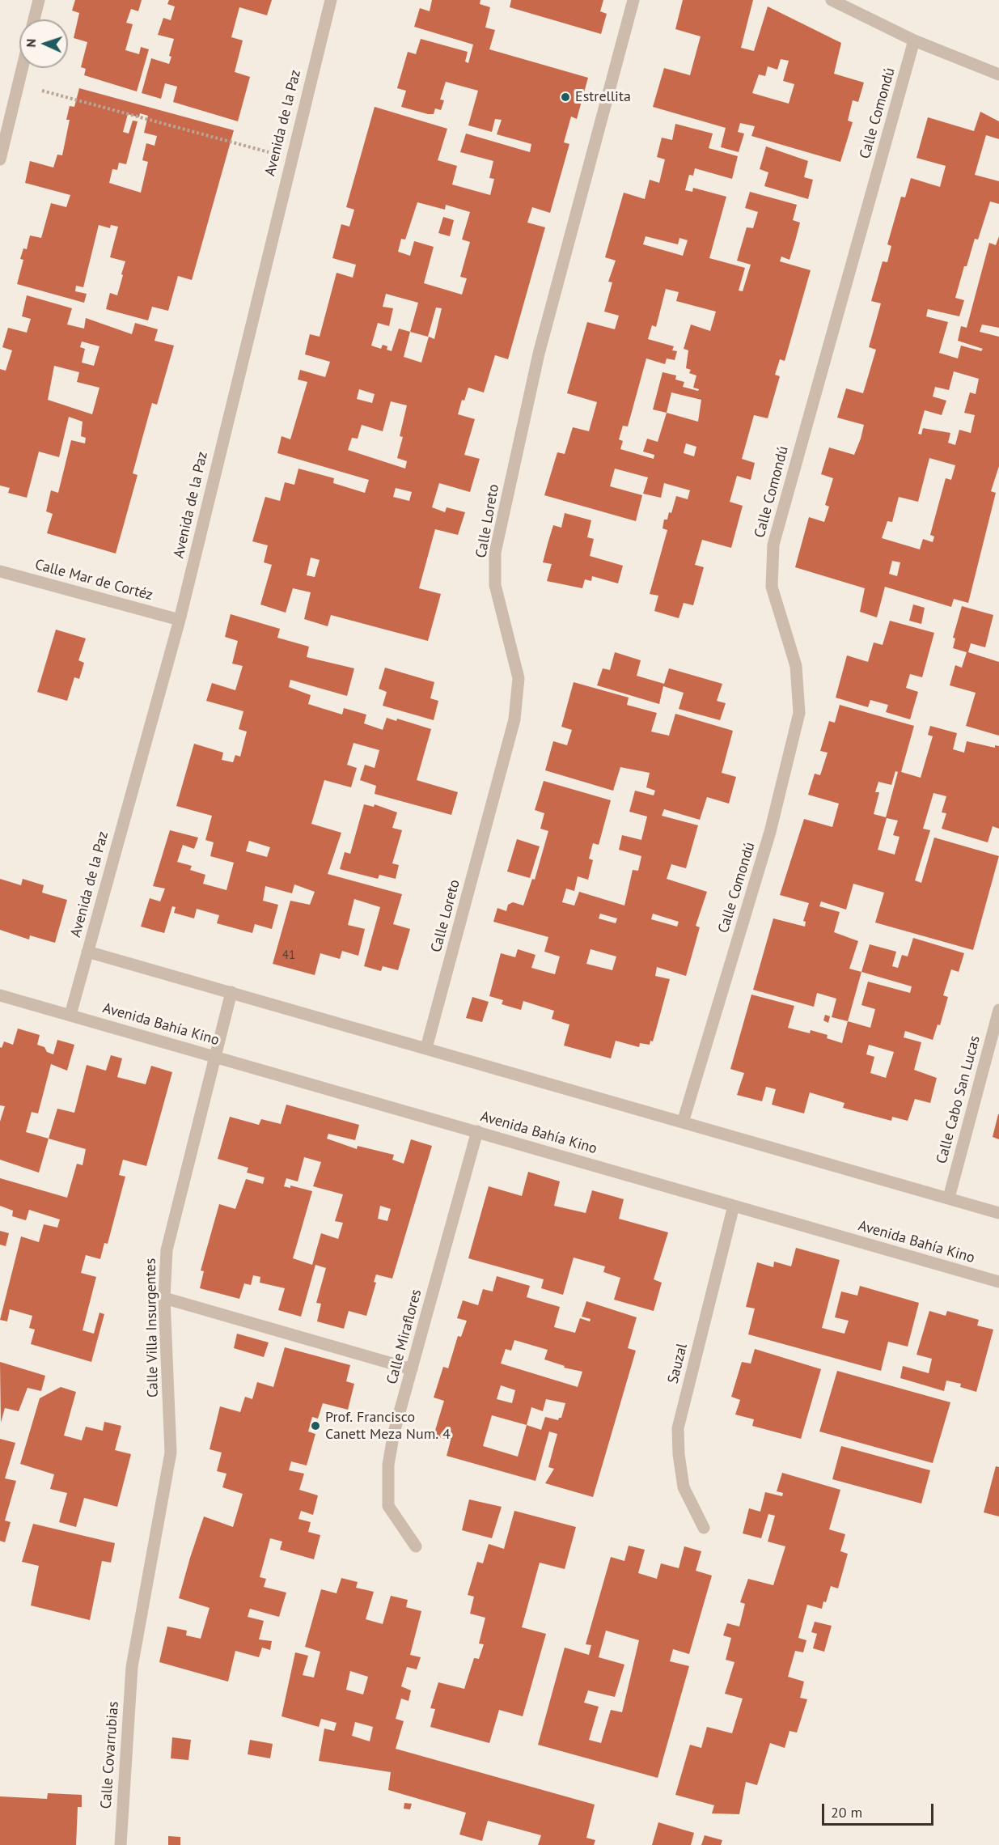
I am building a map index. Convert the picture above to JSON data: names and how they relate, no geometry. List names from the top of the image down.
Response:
{
  "streets": {
    "street": [
      "Calle Comondú",
      "Avenida de la Paz",
      "Calle Loreto",
      "Calle Mar de Cortéz",
      "Avenida Bahía Kino",
      "Calle Cabo San Lucas",
      "Calle Villa Insurgentes",
      "Calle Miraflores",
      "Sauzal",
      "Calle Covarrubias"
    ]
  },
  "crossings": [
    ["Avenida de la Paz", "Calle Mar de Cortéz"],
    ["Avenida de la Paz", "Avenida Bahía Kino"],
    ["Avenida Bahía Kino", "Calle Villa Insurgentes"],
    ["Avenida Bahía Kino", "Calle Miraflores"],
    ["Avenida Bahía Kino", "Sauzal"],
    ["Calle Villa Insurgentes", "Calle Covarrubias"]
  ],
  "places": ["Estrellita", "Prof. Francisco Canett Meza Num. 4"],
  "house_numbers": ["41"],
  "scale_bar": "20 m",
  "north": "left"
}
